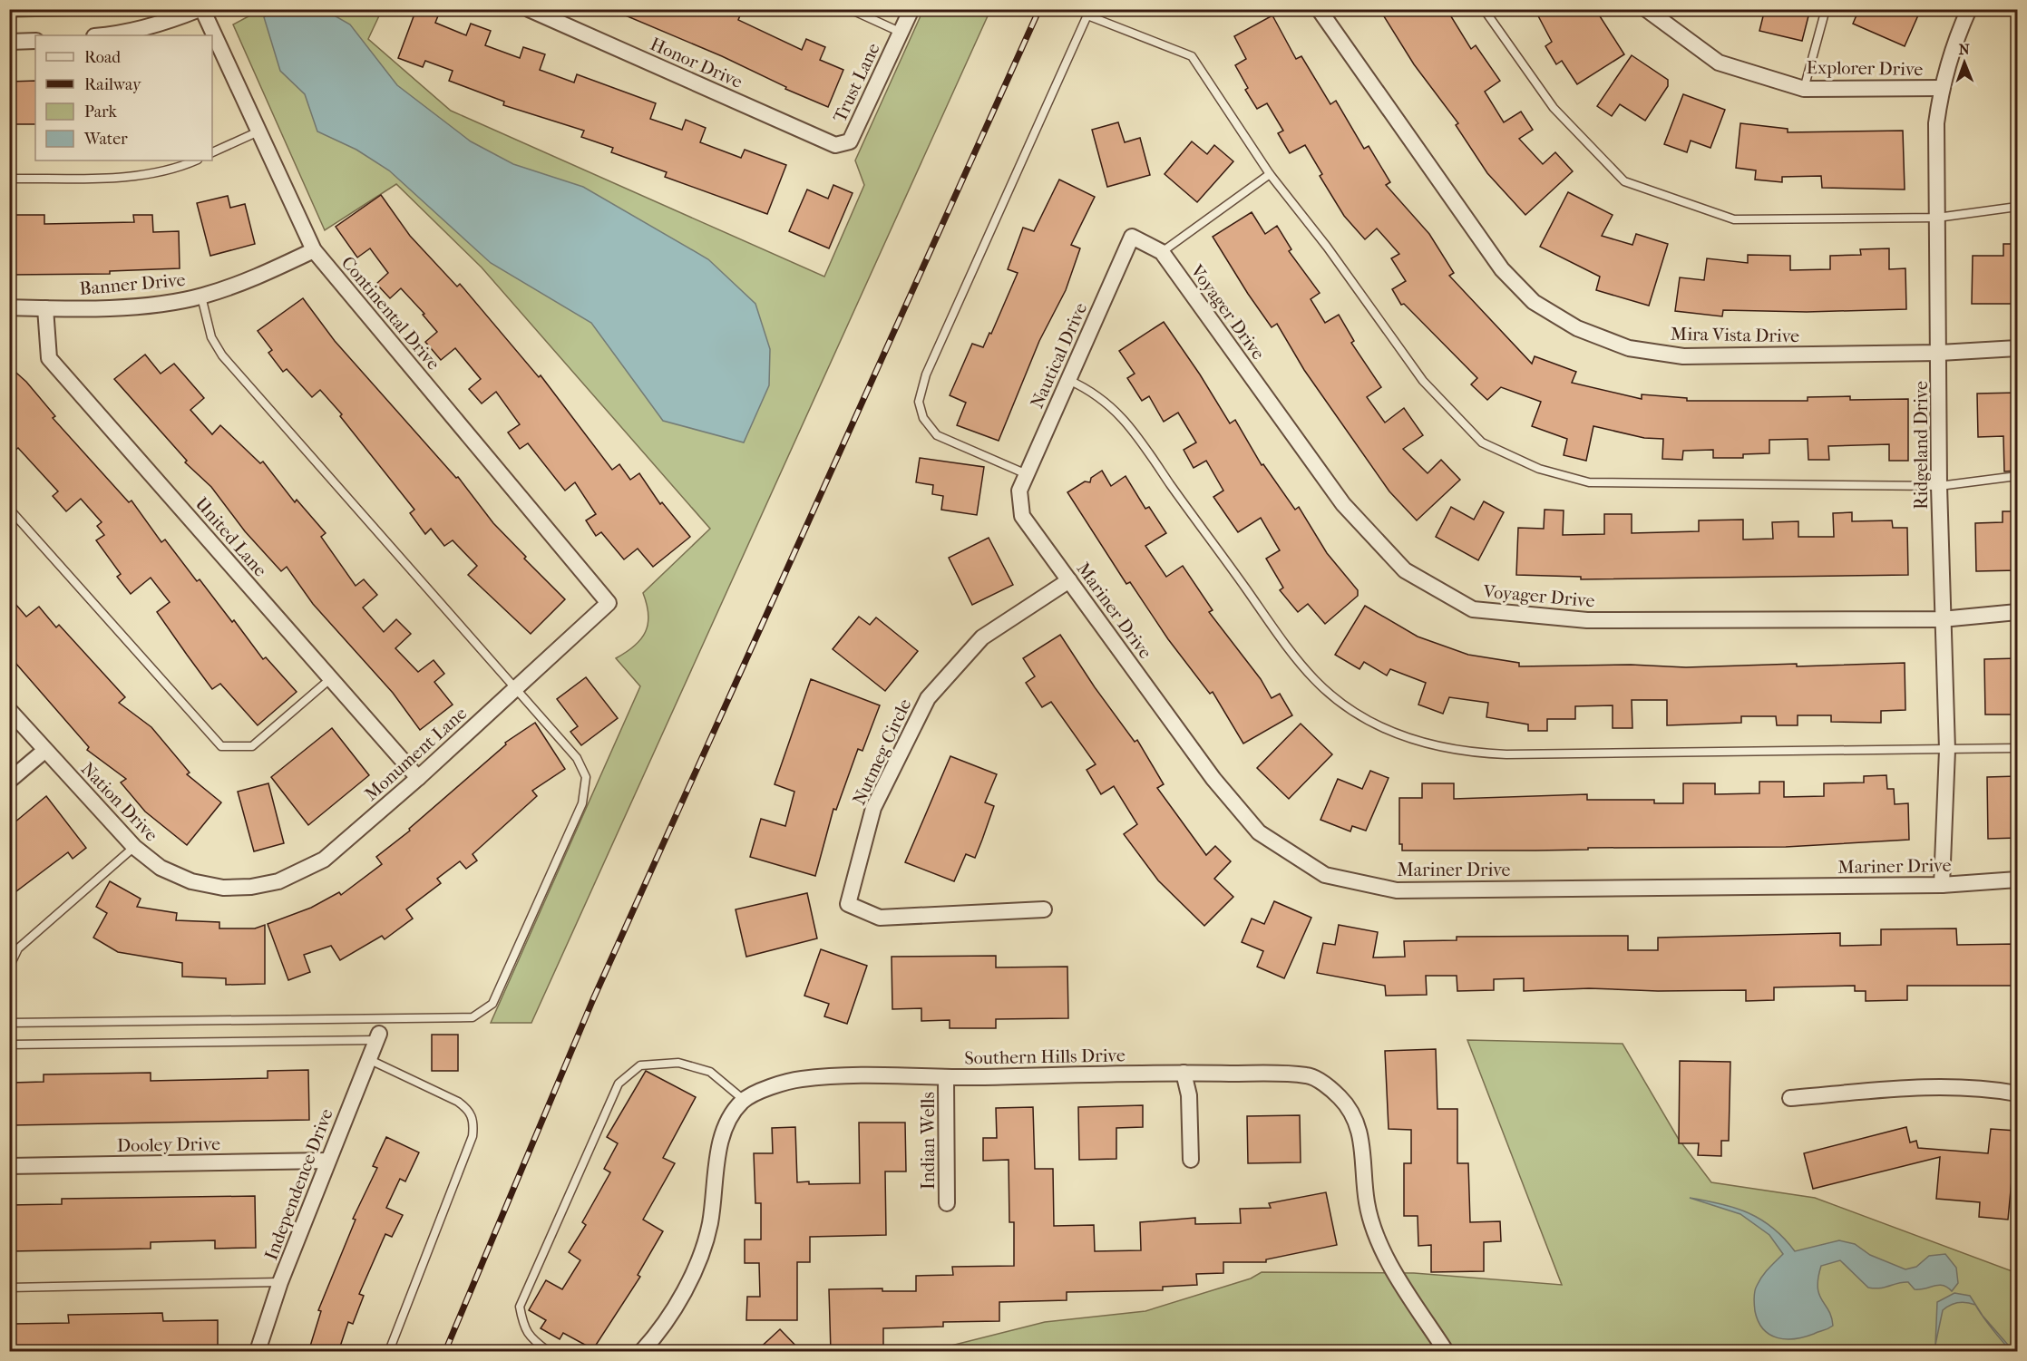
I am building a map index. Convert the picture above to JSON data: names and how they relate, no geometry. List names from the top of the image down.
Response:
{
  "streets": {
    "street": [
      "Honor Drive",
      "Explorer Drive",
      "Trust Lane",
      "Banner Drive",
      "Voyager Drive",
      "Continental Drive",
      "Mira Vista Drive",
      "Nautical Drive",
      "Ridgeland Drive",
      "United Lane",
      "Mariner Drive",
      "Nutmeg Circle",
      "Monument Lane",
      "Nation Drive",
      "Southern Hills Drive",
      "Indian Wells",
      "Dooley Drive",
      "Independence Drive"
    ]
  },
  "crossings": [
    ["Honor Drive", "Trust Lane"],
    ["Explorer Drive", "Ridgeland Drive"],
    ["Banner Drive", "Continental Drive"],
    ["Banner Drive", "United Lane"],
    ["Voyager Drive", "Nautical Drive"],
    ["Voyager Drive", "Ridgeland Drive"],
    ["Continental Drive", "Monument Lane"],
    ["Mira Vista Drive", "Ridgeland Drive"],
    ["Nautical Drive", "Mariner Drive"],
    ["Ridgeland Drive", "Mariner Drive"],
    ["United Lane", "Monument Lane"],
    ["Mariner Drive", "Nutmeg Circle"],
    ["Monument Lane", "Nation Drive"],
    ["Southern Hills Drive", "Indian Wells"],
    ["Dooley Drive", "Independence Drive"]
  ],
  "legend": [
    "Road",
    "Railway",
    "Park",
    "Water"
  ],
  "north": "top"
}
